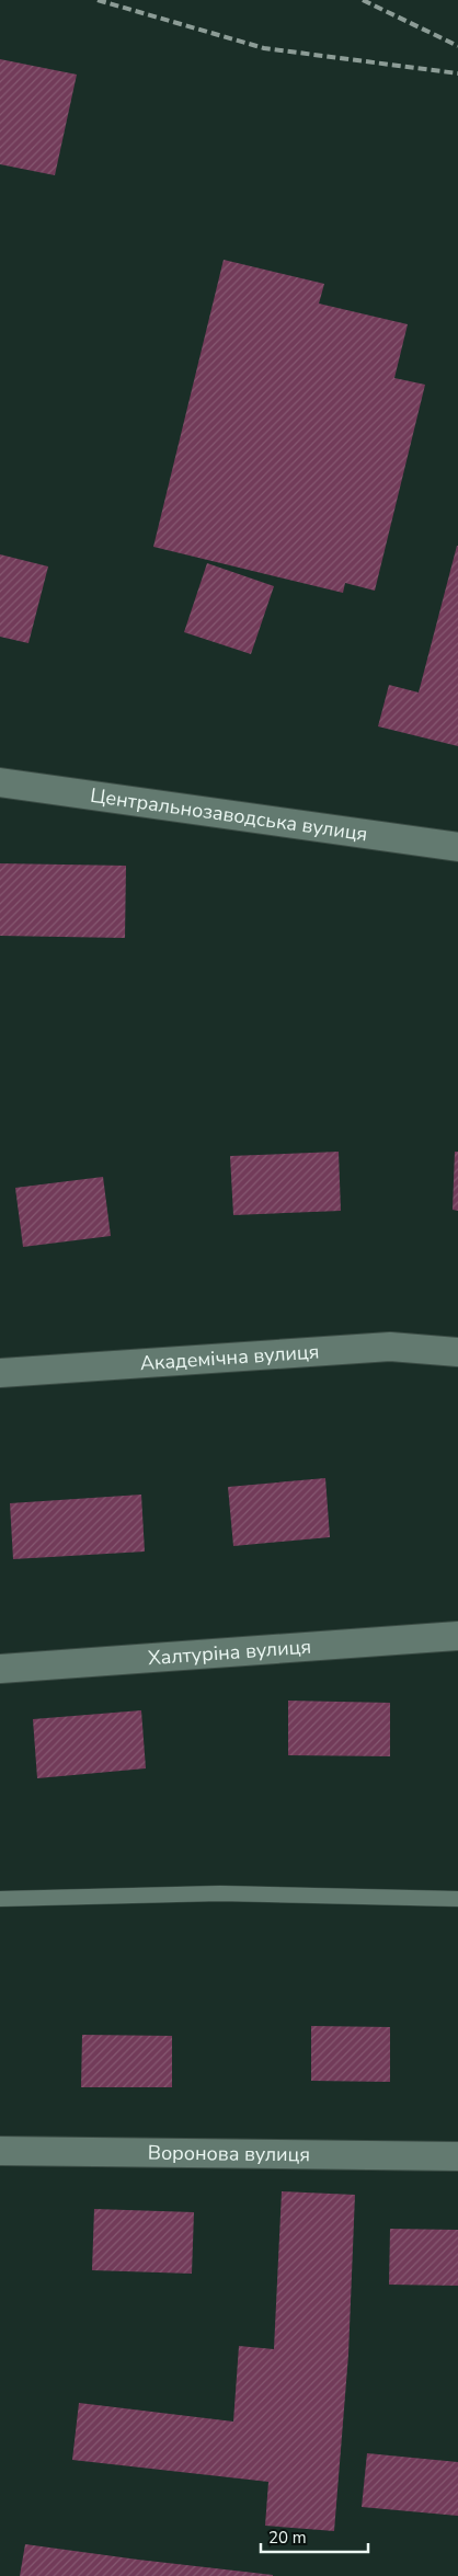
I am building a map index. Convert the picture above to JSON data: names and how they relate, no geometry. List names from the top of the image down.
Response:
{
  "streets": {
    "street": [
      "Центральнозаводська вулиця",
      "Академічна вулиця",
      "Халтуріна вулиця",
      "Воронова вулиця"
    ]
  },
  "scale_bar": "20 m"
}
